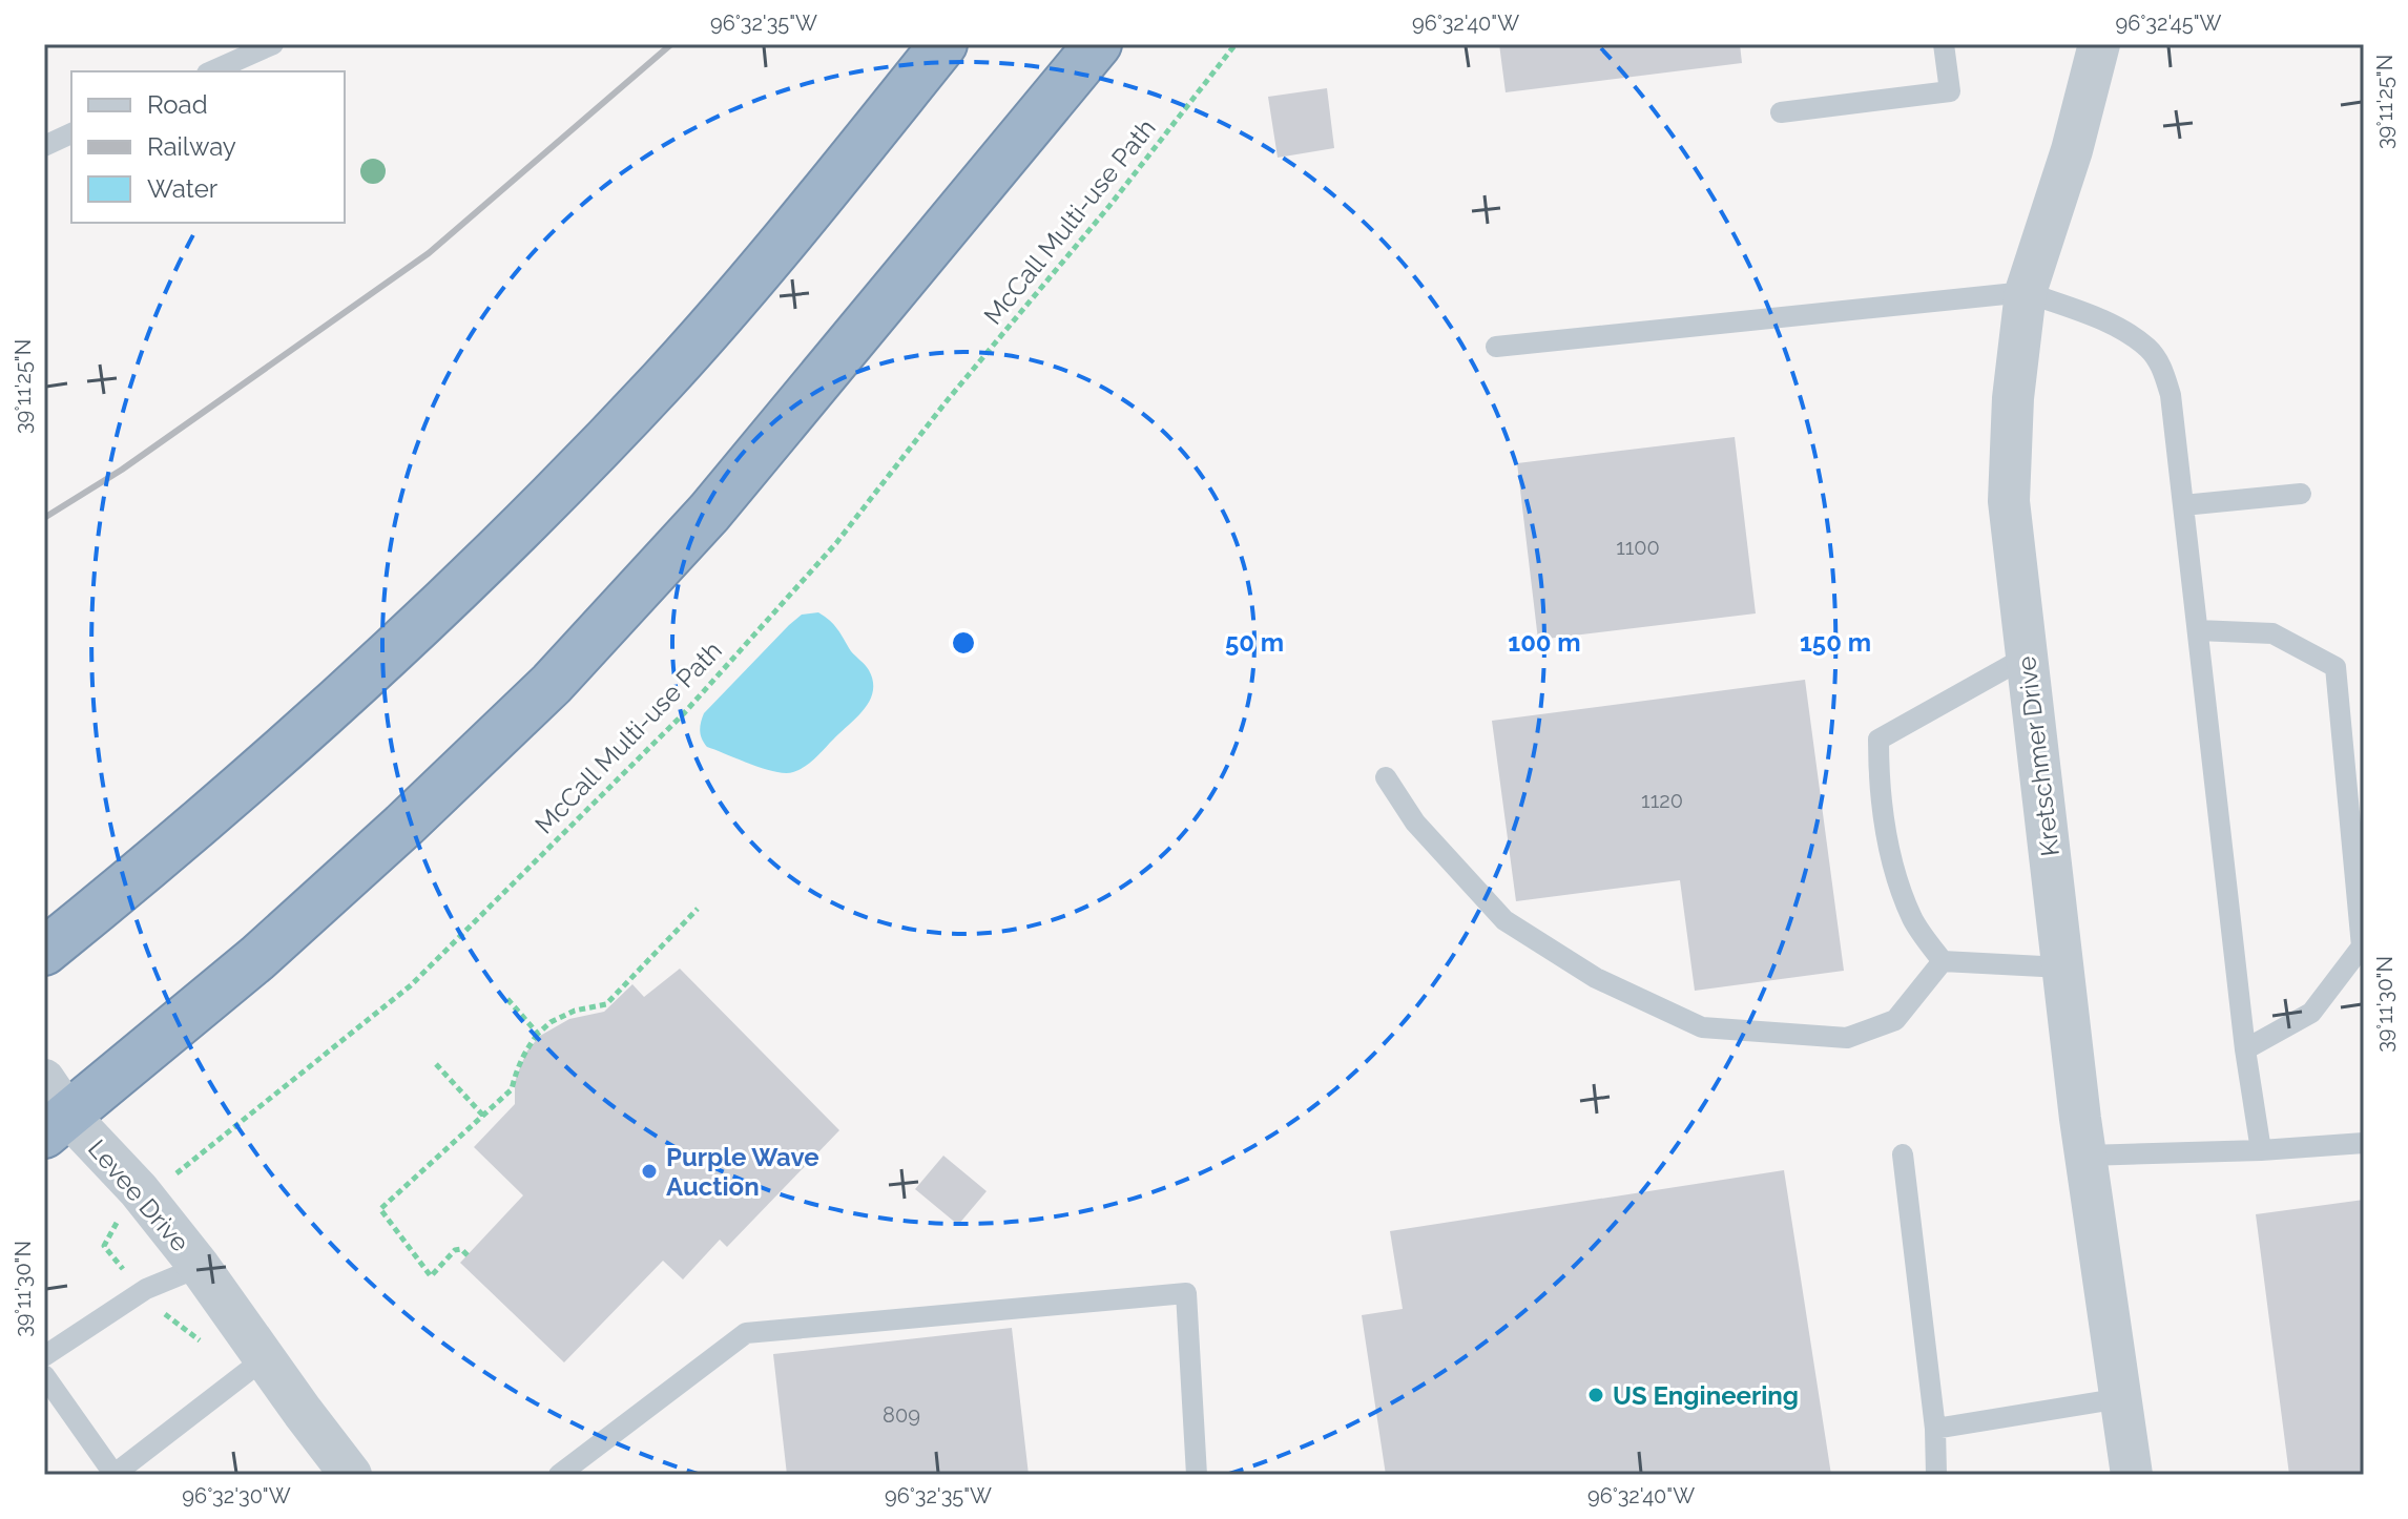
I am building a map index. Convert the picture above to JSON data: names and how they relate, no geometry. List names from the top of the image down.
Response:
{
  "streets": {
    "street": ["Kretschmer Drive", "Levee Drive"],
    "path": ["McCall Multi-use Path"]
  },
  "crossings": [
    ["McCall Multi-use Path", "Levee Drive"]
  ],
  "places": ["Purple Wave Auction", "US Engineering"],
  "house_numbers": ["1100", "1120", "809"],
  "legend": ["Road", "Railway", "Water"],
  "coordinates": [
    "96°32'35\"W",
    "96°32'40\"W",
    "96°32'45\"W",
    "39°11'25\"N",
    "39°11'30\"N",
    "96°32'30\"W"
  ],
  "rings": ["50 m", "100 m", "150 m"]
}
